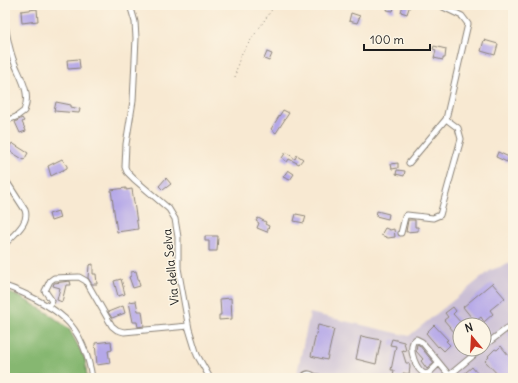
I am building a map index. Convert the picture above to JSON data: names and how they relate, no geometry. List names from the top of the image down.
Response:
{
  "streets": {
    "street": ["Via della Selva"]
  },
  "scale_bar": "100 m",
  "north": "top"
}
